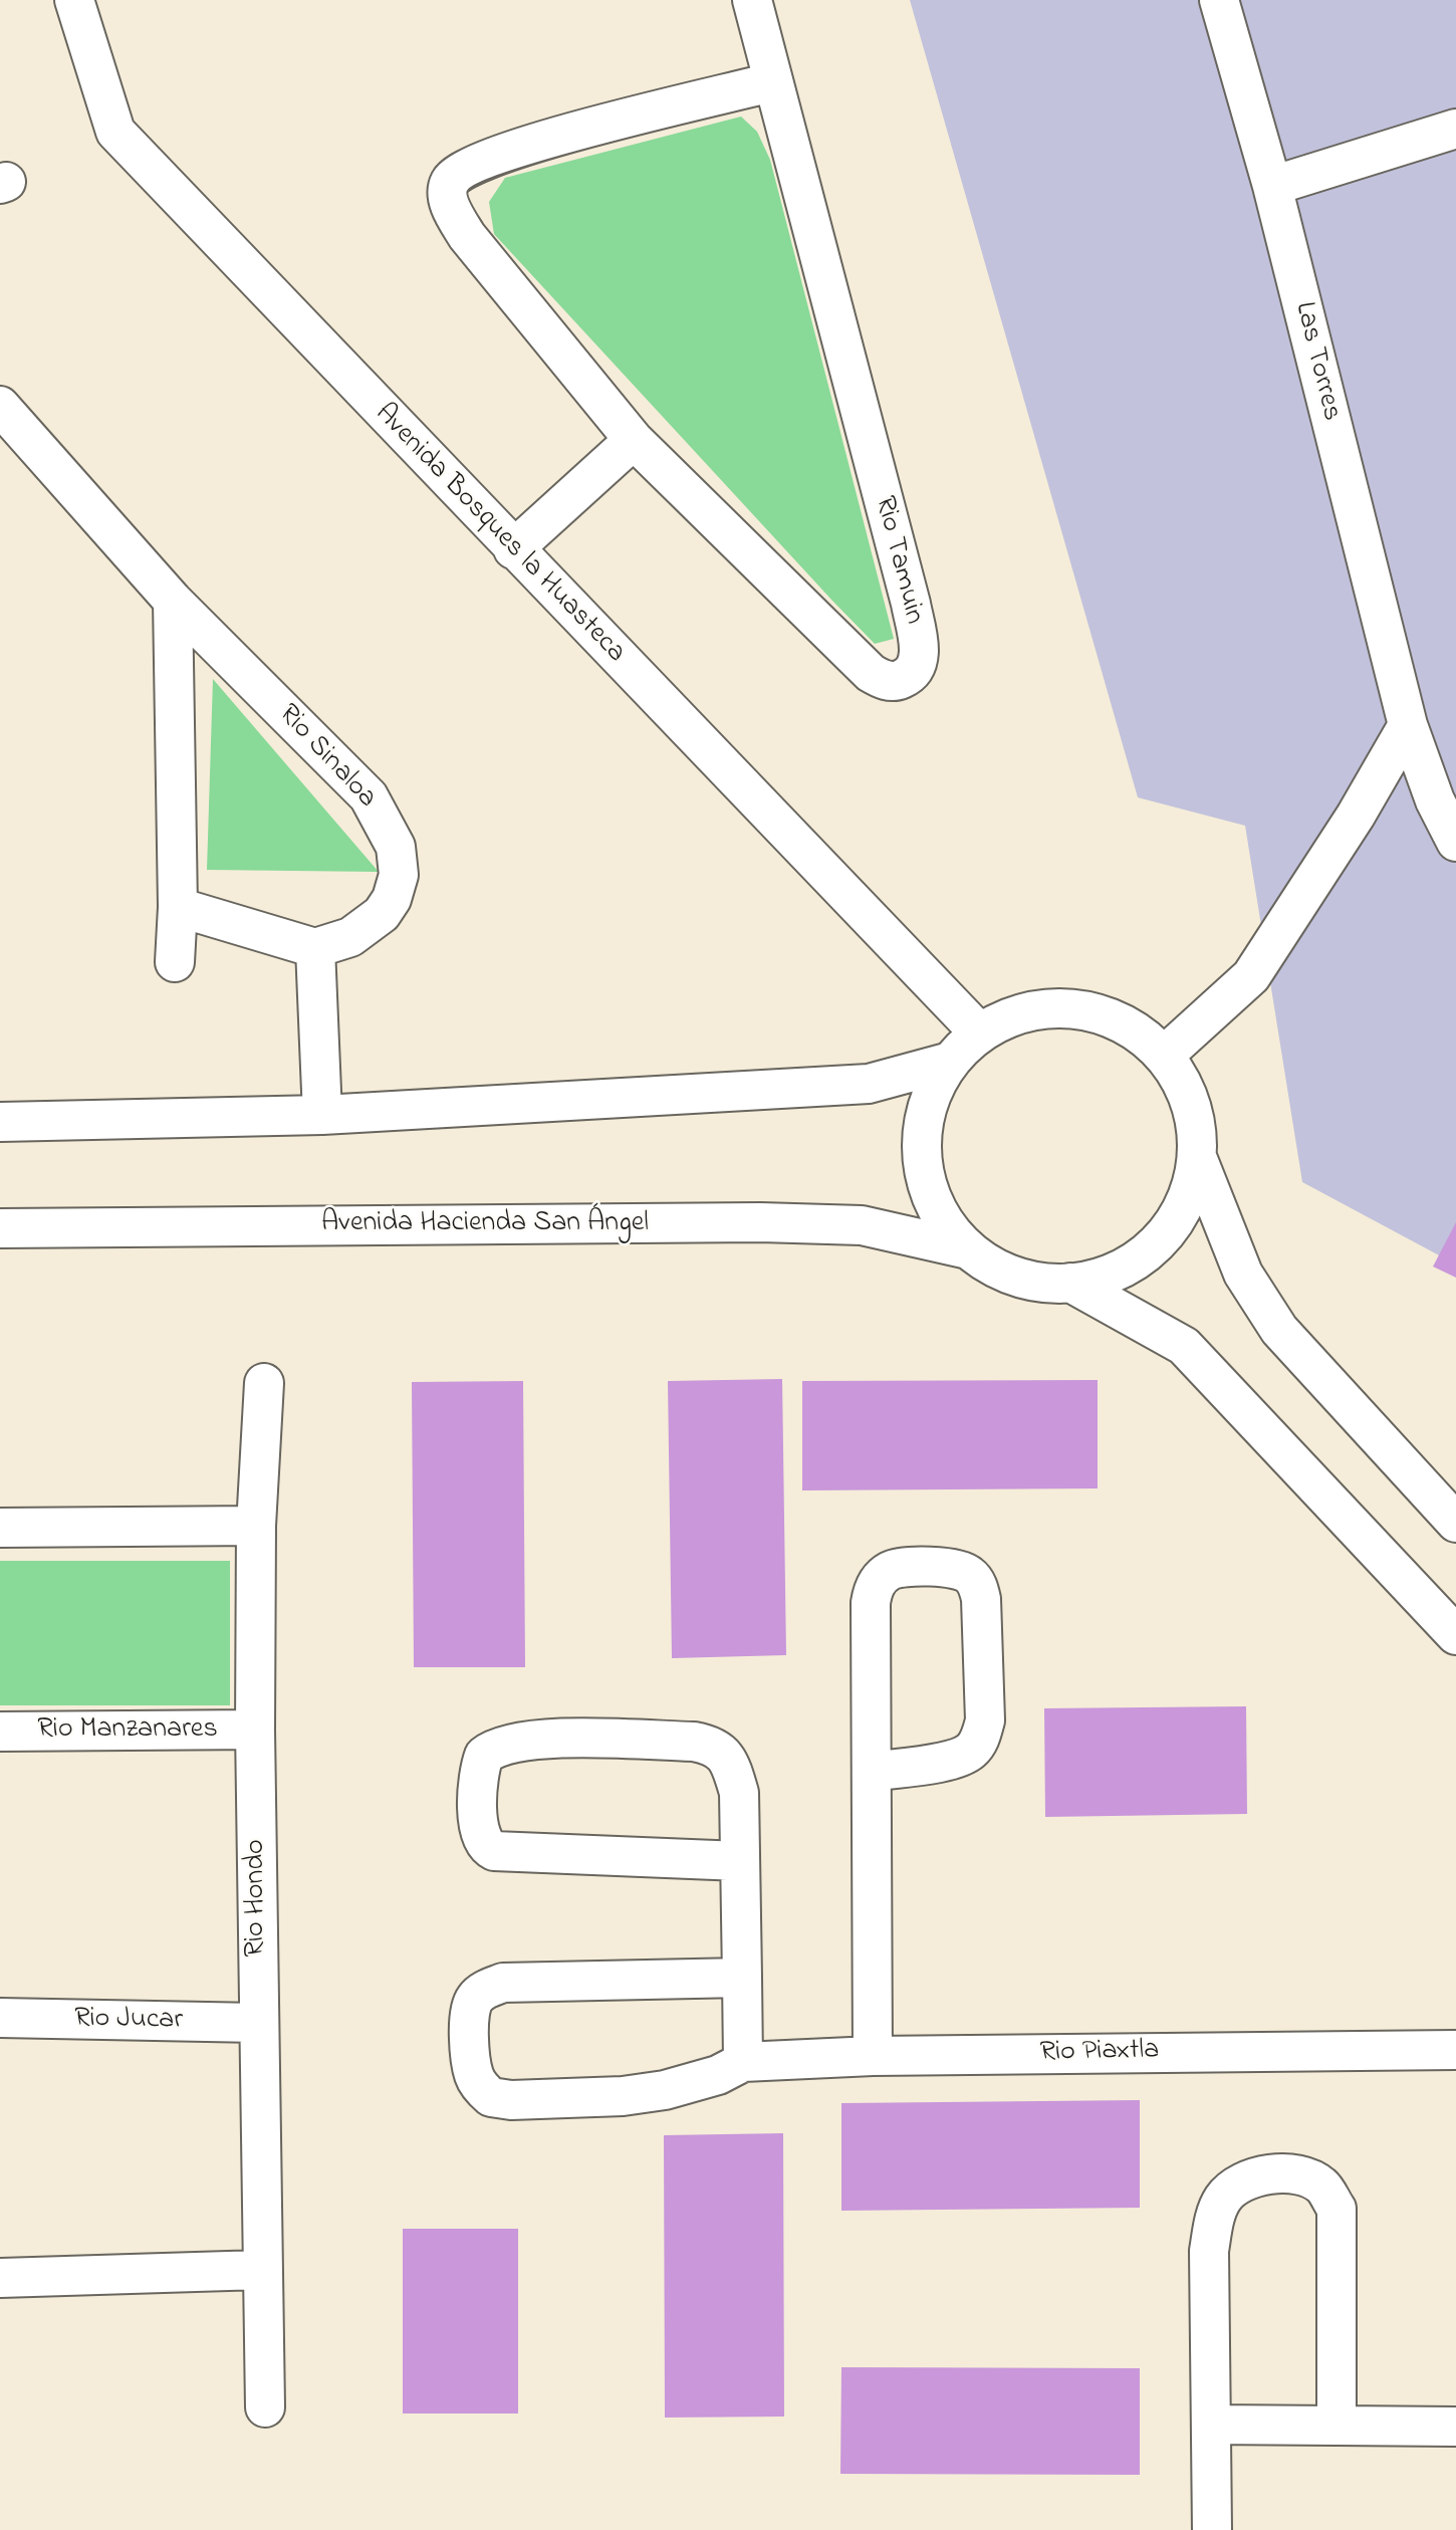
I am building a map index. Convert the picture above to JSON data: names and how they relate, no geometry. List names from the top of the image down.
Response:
{
  "streets": {
    "street": [
      "Las Torres",
      "Avenida Bosques la Huasteca",
      "Rio Tamuin",
      "Rio Sinaloa",
      "Avenida Hacienda San Ángel",
      "Rio Manzanares",
      "Rio Hondo",
      "Rio Jucar",
      "Rio Piaxtla"
    ]
  },
  "crossings": [
    ["Rio Manzanares", "Rio Hondo"],
    ["Rio Hondo", "Rio Jucar"]
  ]
}
